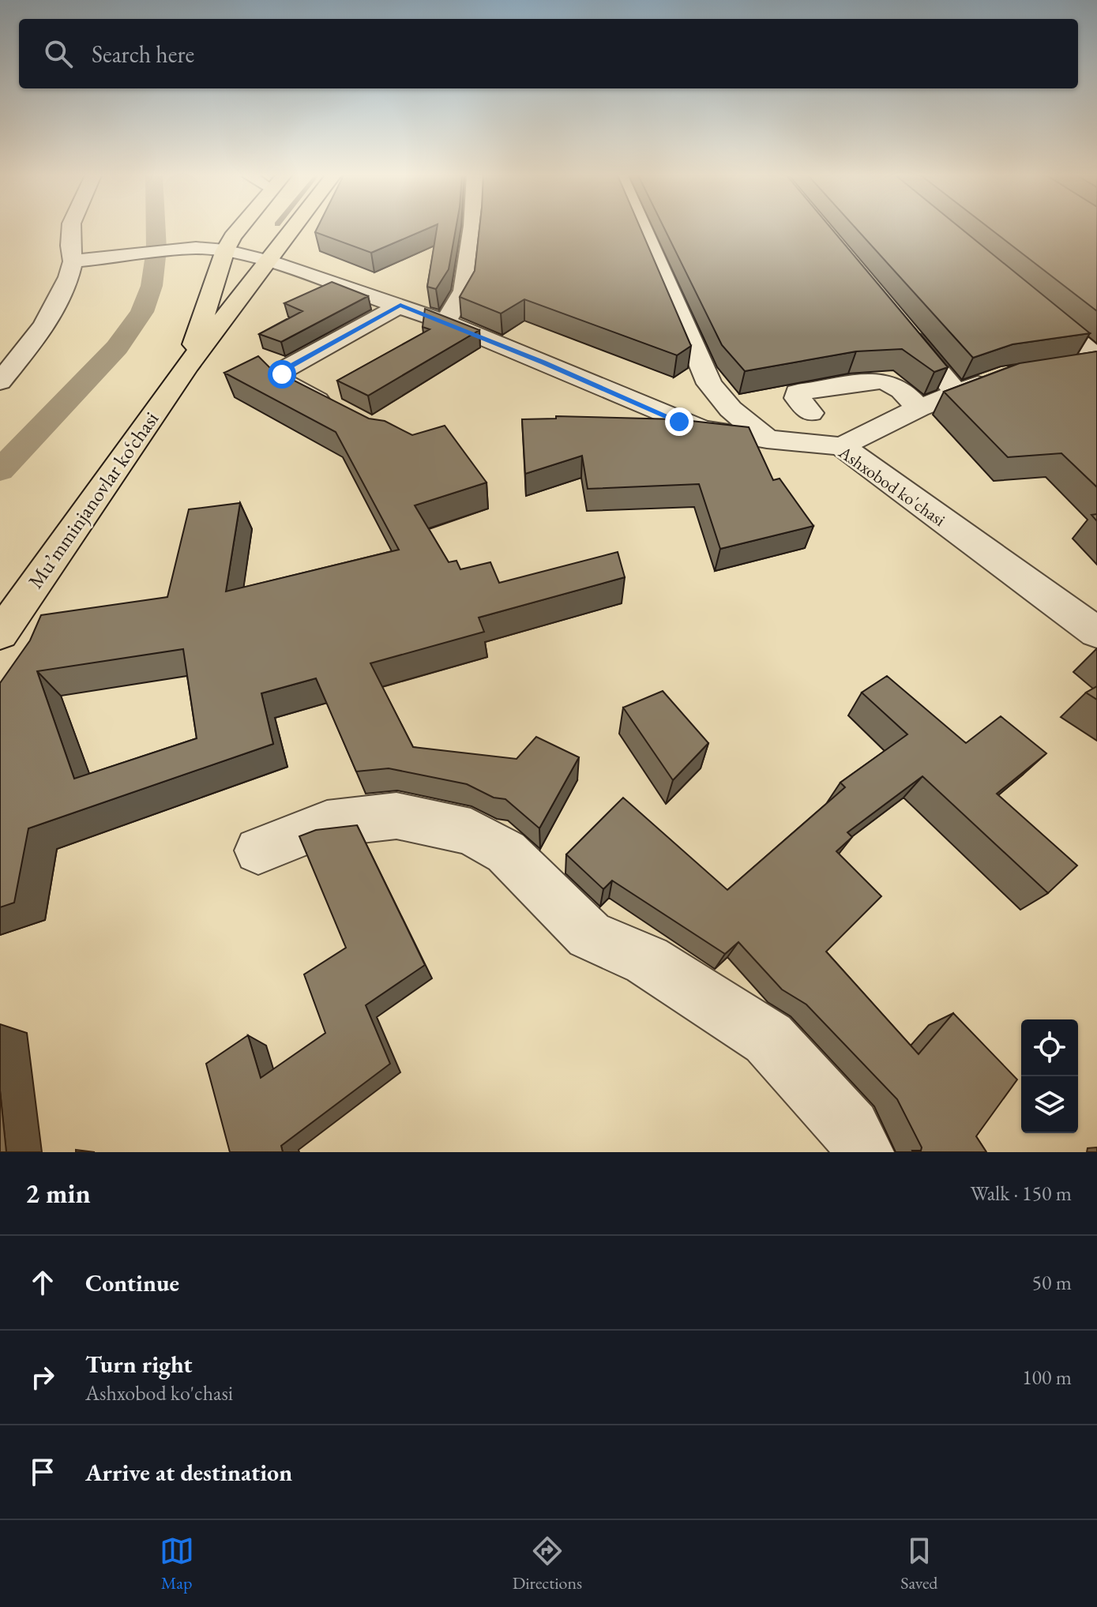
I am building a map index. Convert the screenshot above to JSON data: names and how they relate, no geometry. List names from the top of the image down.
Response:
{
  "streets": {
    "main road": ["Mu’mminjanovlar ko‘chasi"],
    "street": ["Ashxobod ko'chasi"]
  },
  "crossings": [
    ["Ashxobod ko'chasi", "Mu’mminjanovlar ko‘chasi"]
  ],
  "page": {
    "search": "Search here",
    "heading": ["2 min", "Walk · 150 m"],
    "list": [
      ["Continue", "50 m"],
      ["Turn right", "Ashxobod ko'chasi", "100 m"],
      "Arrive at destination"
    ],
    "nav": ["Map", "Directions", "Saved"]
  }
}
